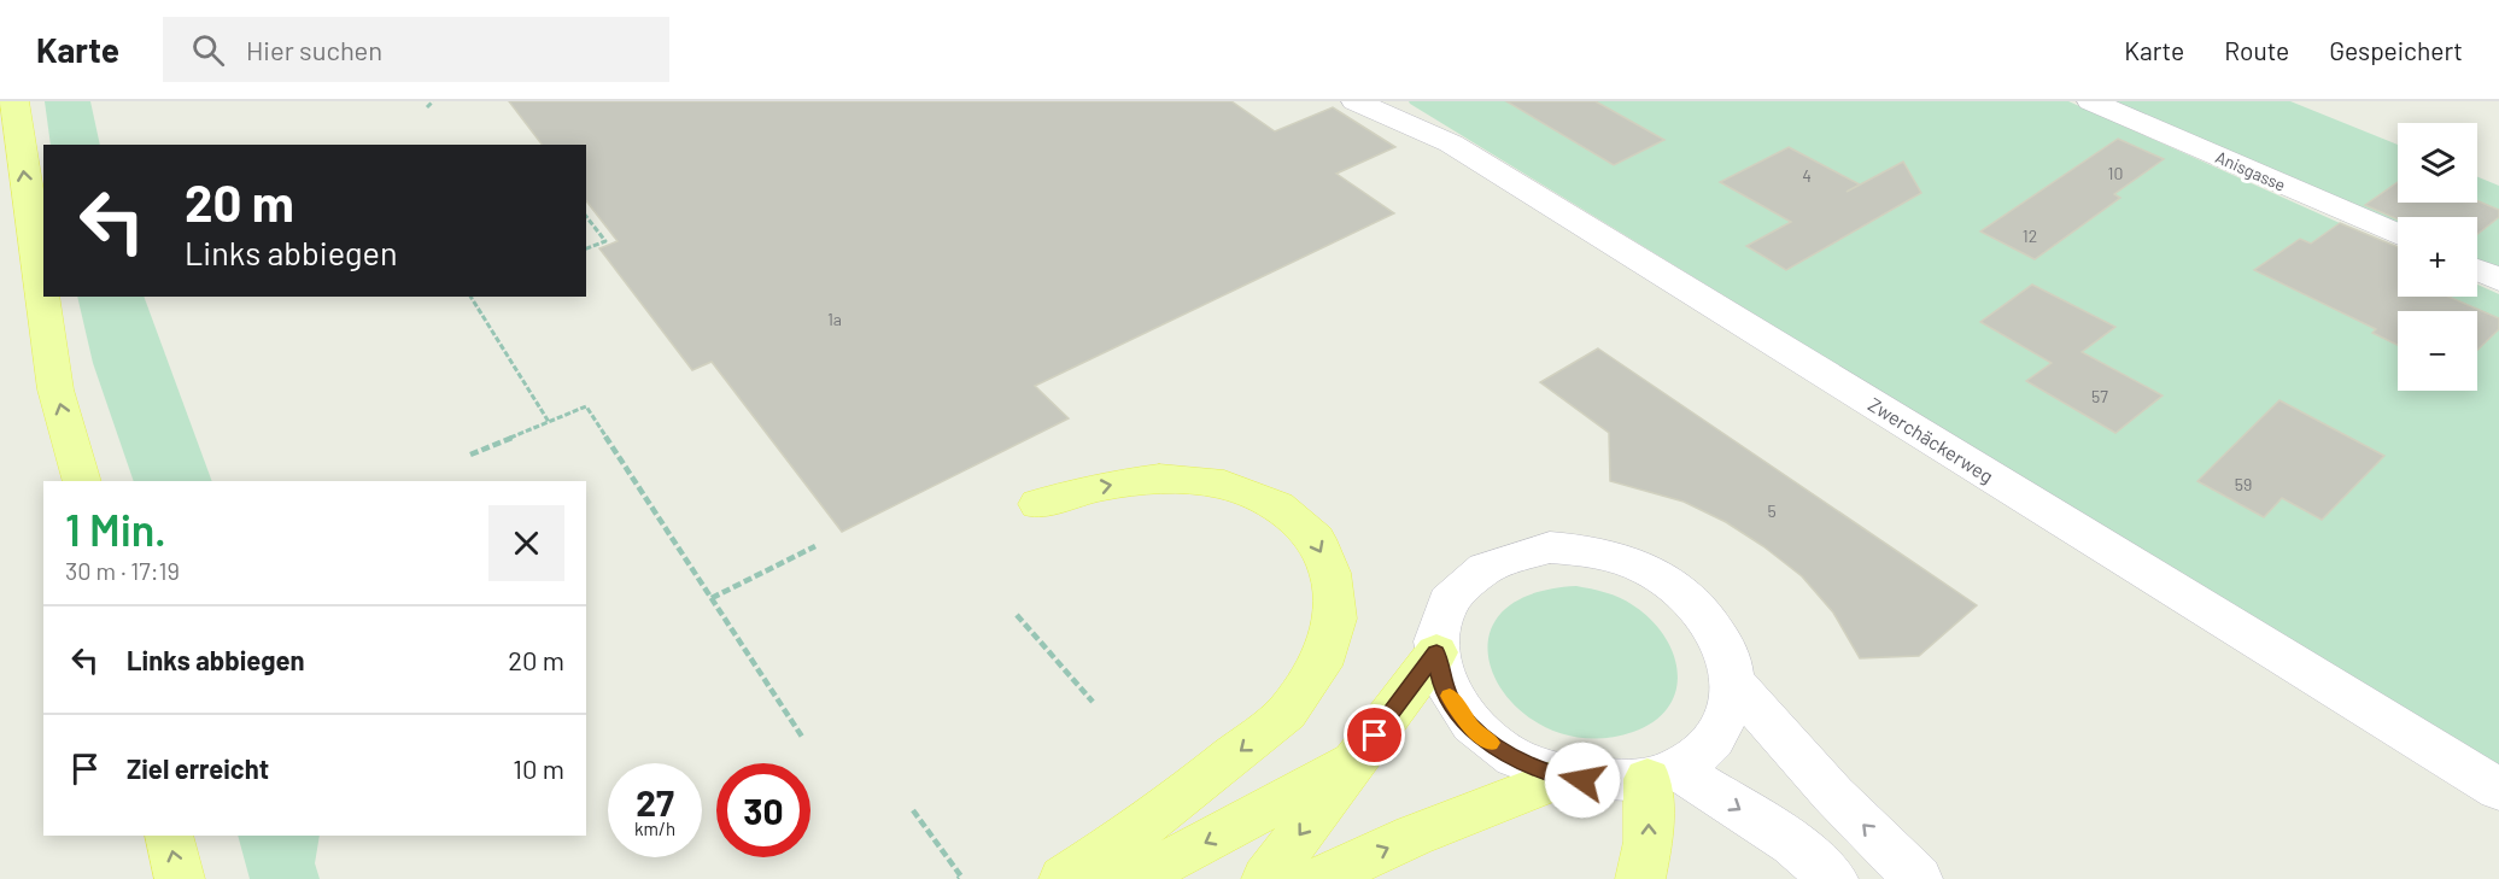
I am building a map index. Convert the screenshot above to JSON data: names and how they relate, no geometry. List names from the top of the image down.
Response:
{
  "streets": {
    "street": ["Anisgasse", "Zwerchäckerweg"]
  },
  "house_numbers": [
    "10",
    "4",
    "12",
    "1a",
    "57",
    "59",
    "5"
  ],
  "page": {
    "header": "Karte",
    "search": "Hier suchen",
    "nav": ["Karte", "Route", "Gespeichert"],
    "map_buttons": ["+", "−"],
    "turn": ["20 m", "Links abbiegen"],
    "heading": ["1 Min.", "30 m · 17:19"],
    "list": [
      {
        "name": "Links abbiegen",
        "value": "20 m"
      },
      {
        "name": "Ziel erreicht",
        "value": "10 m"
      }
    ],
    "speed": "27 km/h",
    "limit": "30"
  }
}
